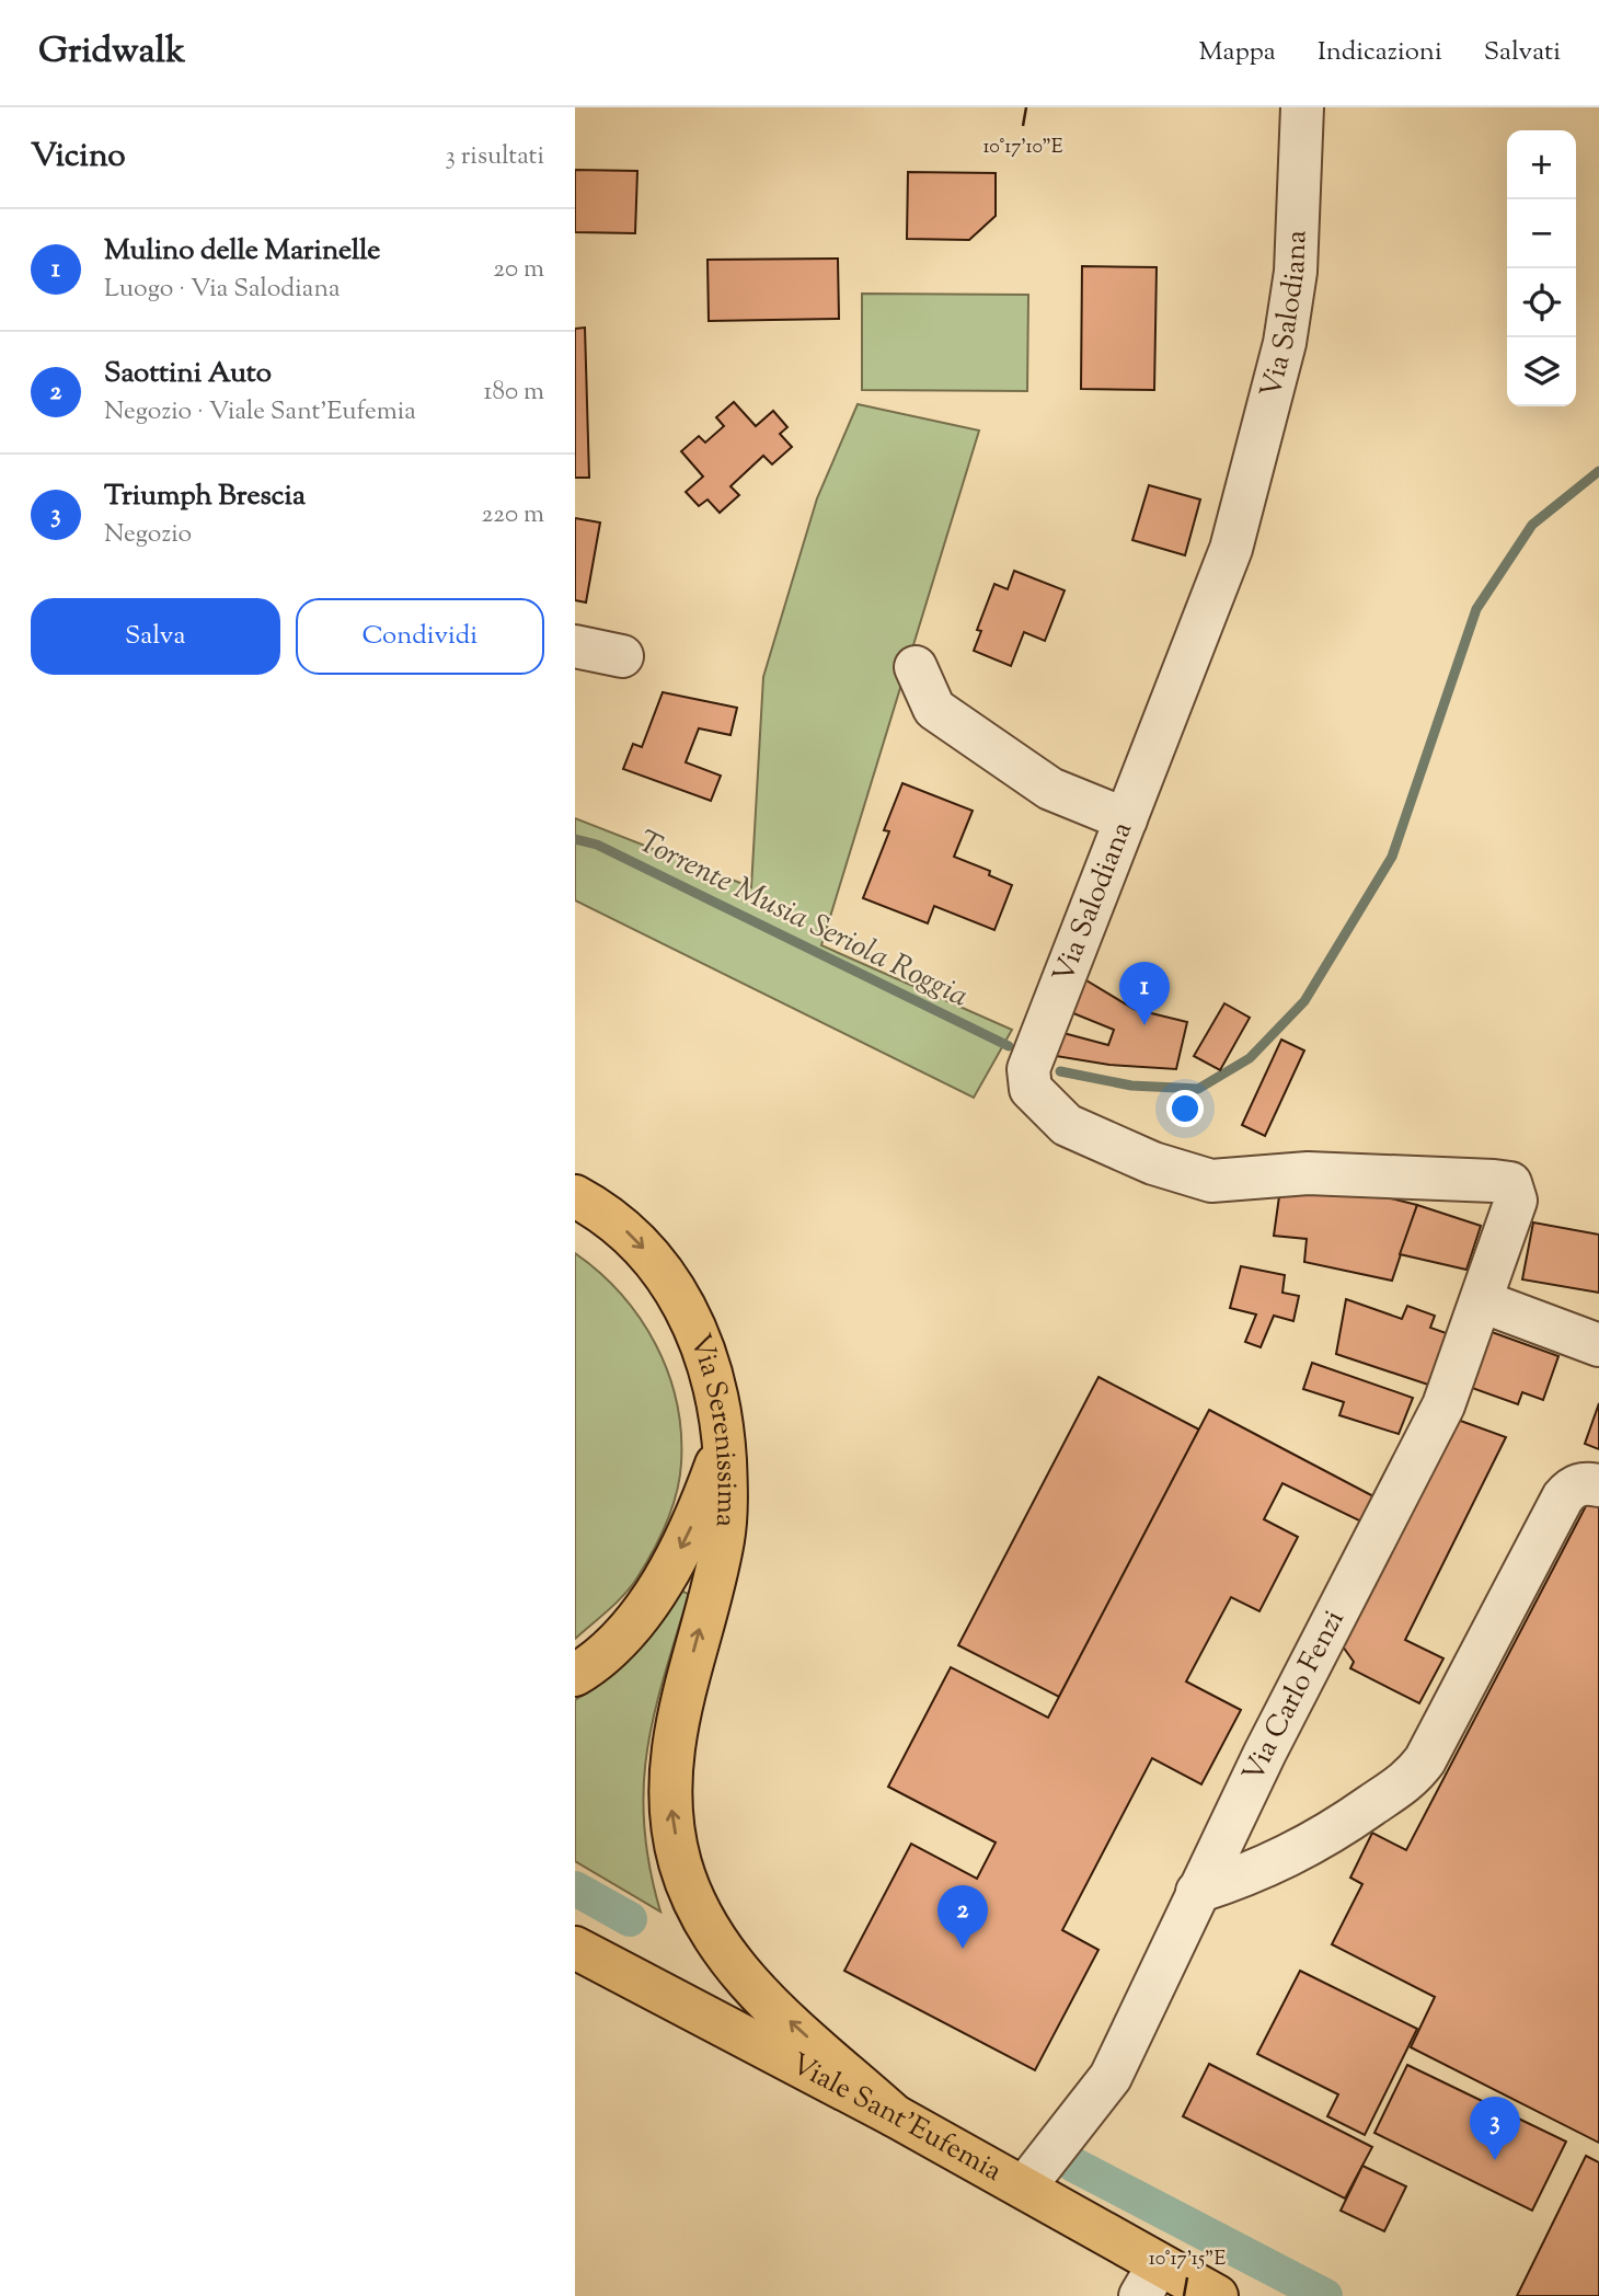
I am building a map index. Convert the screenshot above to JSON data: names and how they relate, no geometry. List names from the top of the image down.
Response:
{
  "streets": {
    "main road": ["Via Serenissima", "Viale Sant'Eufemia"],
    "street": ["Via Salodiana", "Via Carlo Fenzi"]
  },
  "crossings": [
    ["Via Salodiana", "Via Carlo Fenzi"],
    ["Via Serenissima", "Viale Sant'Eufemia"],
    ["Via Carlo Fenzi", "Viale Sant'Eufemia"]
  ],
  "water": ["Torrente Musia Seriola Roggia"],
  "page": {
    "header": "Gridwalk",
    "nav": ["Mappa", "Indicazioni", "Salvati"],
    "heading": ["Vicino", "3 risultati"],
    "map_buttons": ["+", "−"],
    "list": [
      {
        "mark": "1",
        "name": "Mulino delle Marinelle",
        "note": "Luogo · Via Salodiana",
        "value": "20 m"
      },
      {
        "mark": "2",
        "name": "Saottini Auto",
        "note": "Negozio · Viale Sant'Eufemia",
        "value": "180 m"
      },
      {
        "mark": "3",
        "name": "Triumph Brescia",
        "note": "Negozio",
        "value": "220 m"
      }
    ],
    "buttons": ["Salva", "Condividi"],
    "pins": ["1", "2", "3"]
  },
  "coordinates": ["10°17'10\"E", "10°17'15\"E"]
}
